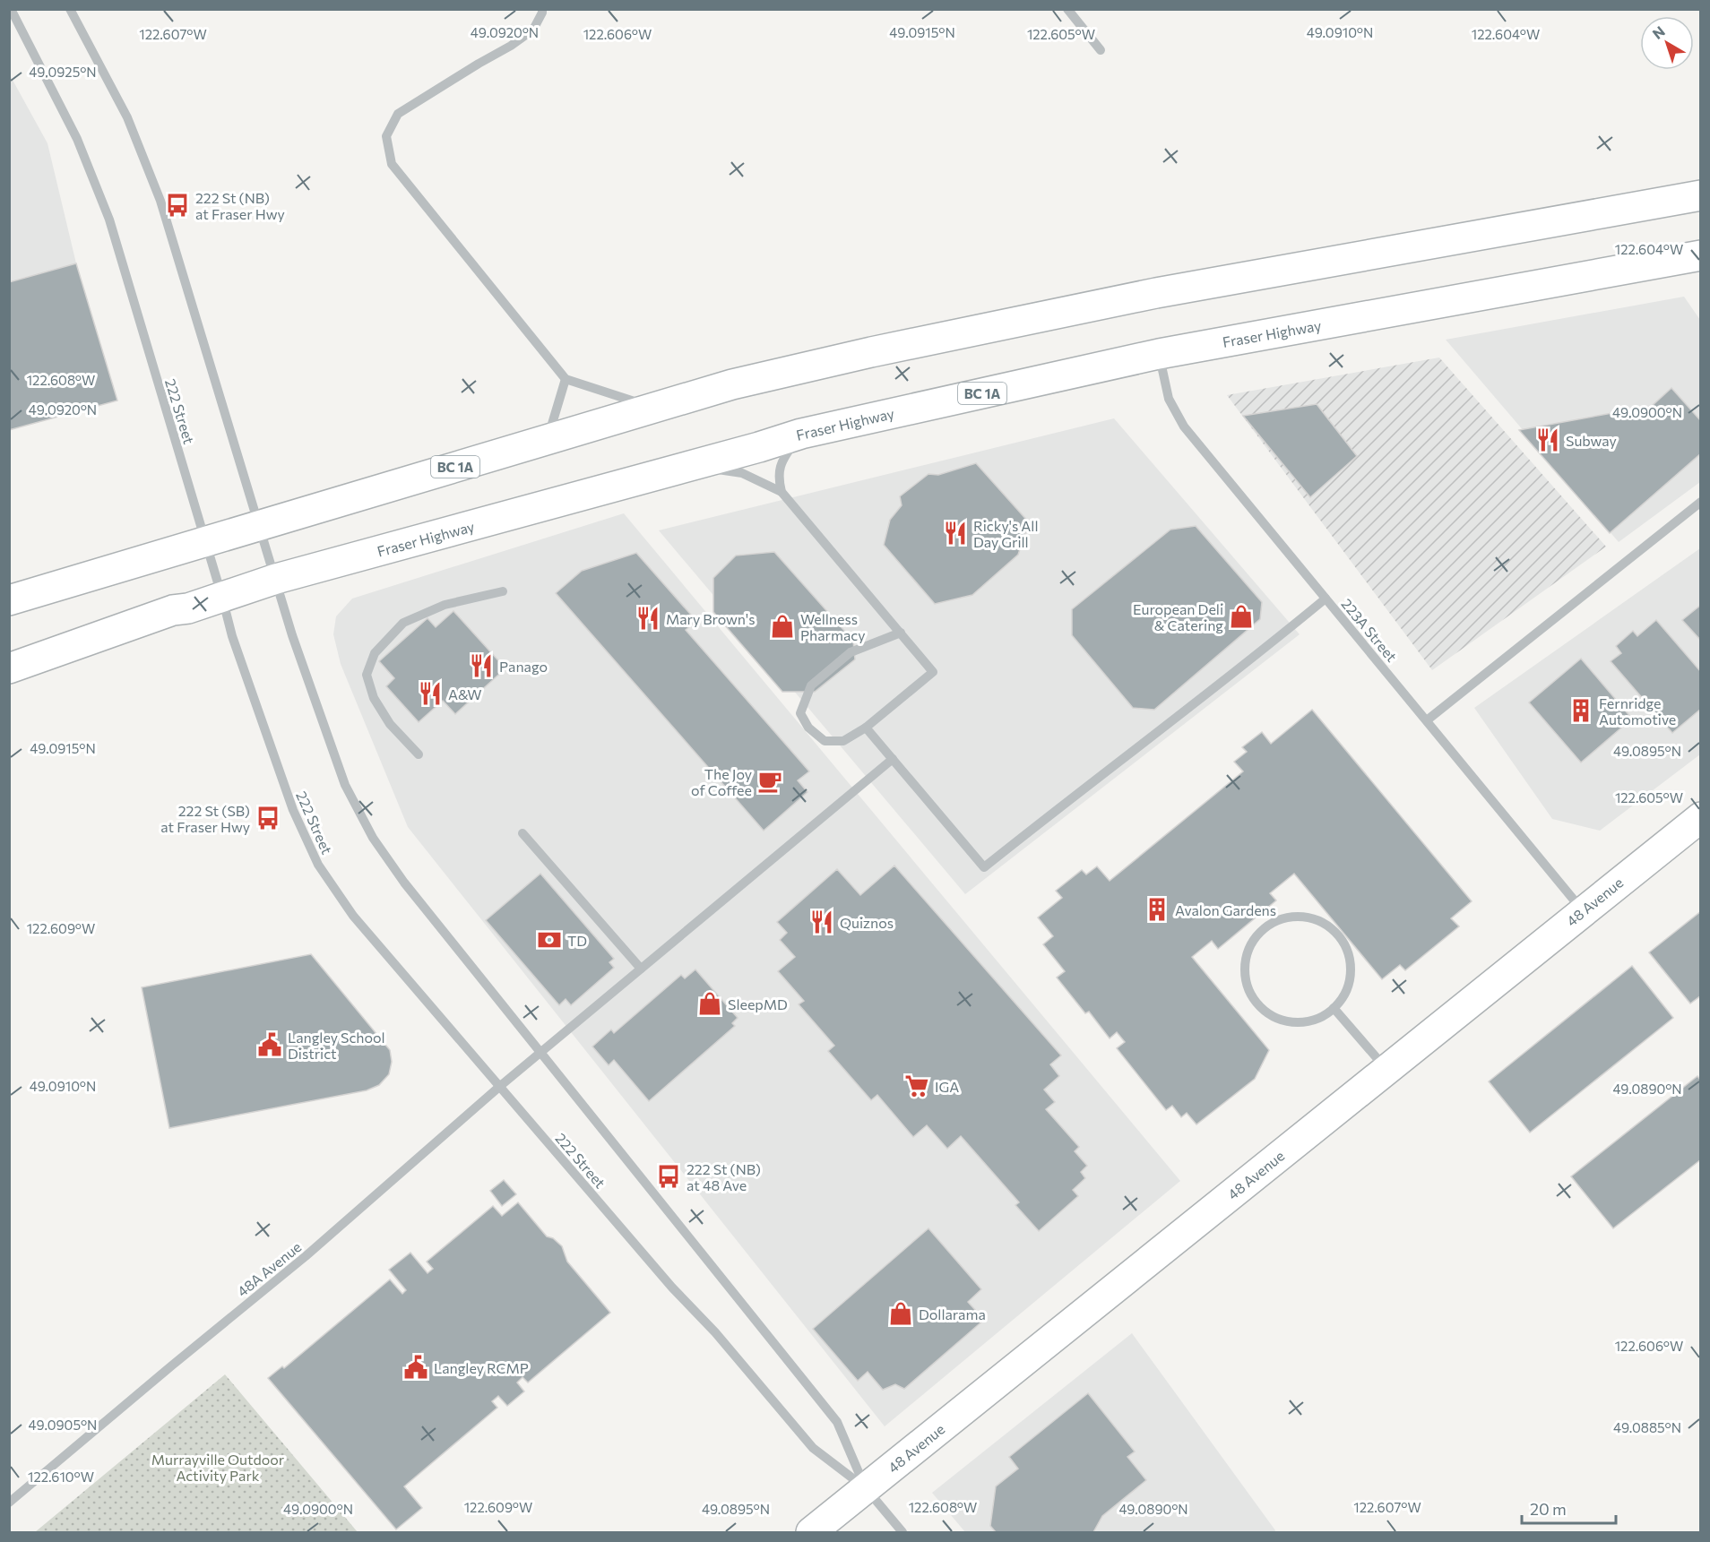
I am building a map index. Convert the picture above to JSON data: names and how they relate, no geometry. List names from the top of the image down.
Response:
{
  "streets": {
    "main road": ["Fraser Highway", "BC 1A", "48 Avenue"],
    "street": ["222 Street", "223A Street", "48A Avenue"]
  },
  "crossings": [
    ["Fraser Highway", "222 Street"],
    ["Fraser Highway", "223A Street"],
    ["BC 1A", "222 Street"],
    ["222 Street", "48 Avenue"],
    ["222 Street", "48A Avenue"],
    ["223A Street", "48 Avenue"]
  ],
  "parks": ["Murrayville Outdoor Activity Park"],
  "places": {
    "bus stop": ["222 St (NB) at Fraser Hwy", "222 St (SB) at Fraser Hwy", "222 St (NB) at 48 Ave"],
    "restaurant": [
      "Subway",
      "Ricky's All Day Grill",
      "Mary Brown's",
      "Panago",
      "A&W",
      "Quiznos"
    ],
    "shop": [
      "European Deli & Catering",
      "Wellness Pharmacy",
      "SleepMD",
      "Dollarama"
    ],
    "building": ["Fernridge Automotive", "Avalon Gardens"],
    "cafe": ["The Joy of Coffee"],
    "bank": ["TD"],
    "public building": ["Langley School District", "Langley RCMP"],
    "supermarket": ["IGA"]
  },
  "scale_bar": "20 m",
  "north": "top left",
  "coordinates": [
    "49.0920°N",
    "49.0915°N",
    "49.0910°N",
    "122.604°W",
    "122.607°W",
    "122.606°W",
    "122.605°W",
    "49.0925°N",
    "122.608°W",
    "49.0900°N",
    "49.0895°N",
    "122.609°W",
    "49.0890°N",
    "49.0905°N",
    "49.0885°N",
    "122.610°W"
  ]
}
